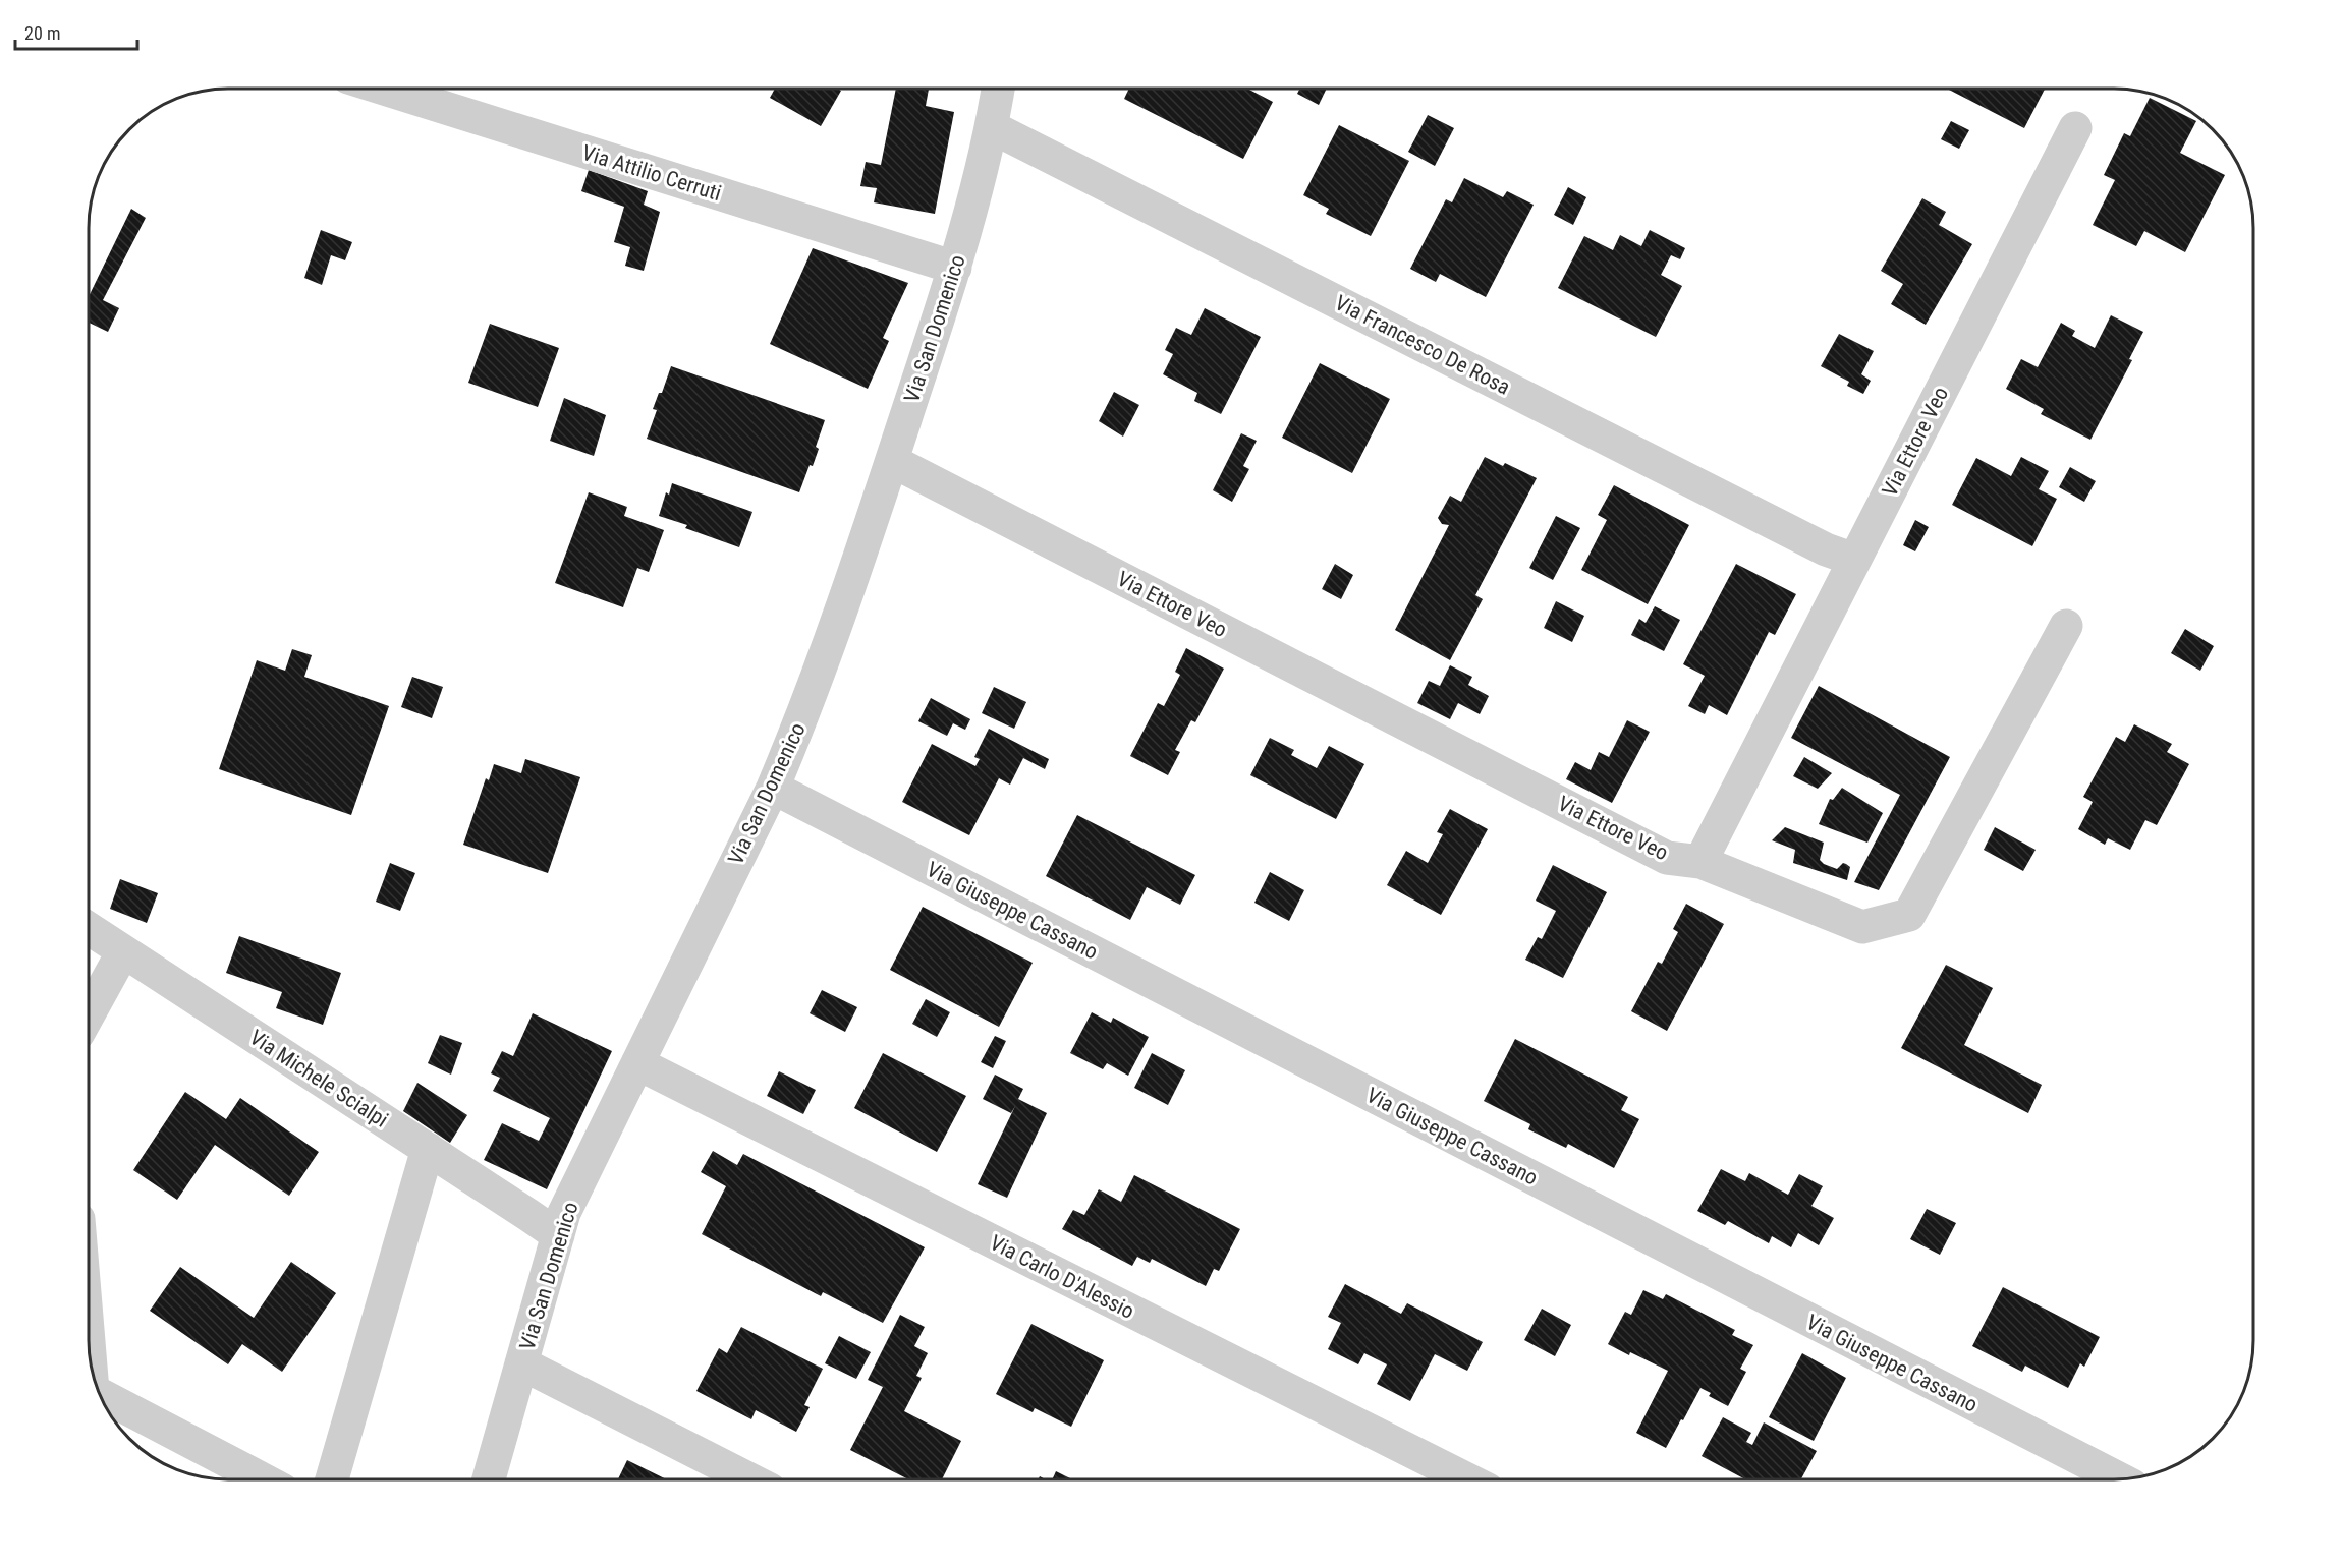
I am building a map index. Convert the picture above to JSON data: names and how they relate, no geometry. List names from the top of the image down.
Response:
{
  "streets": {
    "street": [
      "Via Attilio Cerruti",
      "Via San Domenico",
      "Via Francesco De Rosa",
      "Via Ettore Veo",
      "Via Giuseppe Cassano",
      "Via Michele Scialpi",
      "Via Carlo D'Alessio"
    ]
  },
  "crossings": [
    ["Via Attilio Cerruti", "Via San Domenico"],
    ["Via San Domenico", "Via Francesco De Rosa"],
    ["Via San Domenico", "Via Ettore Veo"],
    ["Via San Domenico", "Via Giuseppe Cassano"],
    ["Via San Domenico", "Via Michele Scialpi"],
    ["Via San Domenico", "Via Carlo D'Alessio"],
    ["Via Francesco De Rosa", "Via Ettore Veo"]
  ],
  "scale_bar": "20 m"
}
